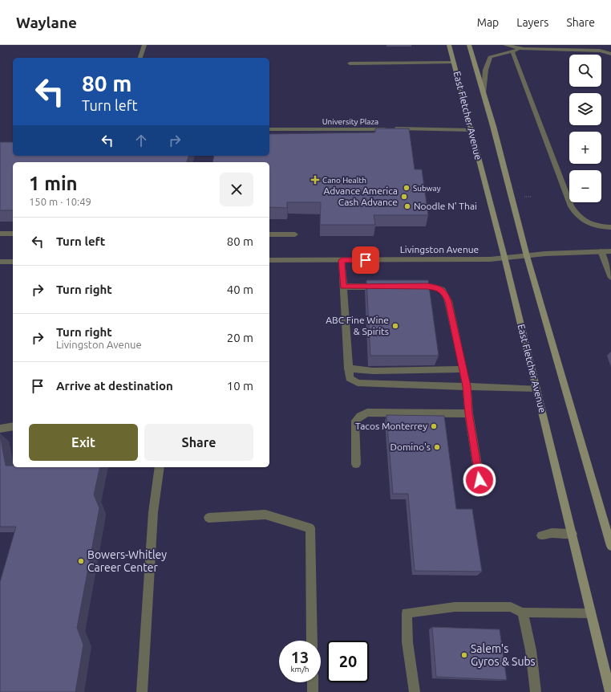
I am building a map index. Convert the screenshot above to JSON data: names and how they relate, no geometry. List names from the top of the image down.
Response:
{
  "streets": {
    "main road": ["East Fletcher Avenue"],
    "street": ["University Plaza", "Livingston Avenue"]
  },
  "crossings": [
    ["East Fletcher Avenue", "University Plaza"],
    ["East Fletcher Avenue", "Livingston Avenue"]
  ],
  "places": {
    "health": ["Cano Health"],
    "other": [
      "Subway",
      "Advance America Cash Advance",
      "Noodle N' Thai",
      "ABC Fine Wine & Spirits",
      "Tacos Monterrey",
      "Domino's",
      "Bowers-Whitley Career Center",
      "Salem's Gyros & Subs"
    ]
  },
  "page": {
    "header": "Waylane",
    "nav": ["Map", "Layers", "Share"],
    "map_buttons": ["+", "−"],
    "turn": ["80 m", "Turn left"],
    "heading": ["1 min", "150 m · 10:49"],
    "list": [
      {
        "name": "Turn left",
        "value": "80 m"
      },
      {
        "name": "Turn right",
        "value": "40 m"
      },
      {
        "name": "Turn right",
        "note": "Livingston Avenue",
        "value": "20 m"
      },
      {
        "name": "Arrive at destination",
        "value": "10 m"
      }
    ],
    "buttons": ["Exit", "Share"],
    "speed": "13 km/h",
    "limit": "20"
  }
}
